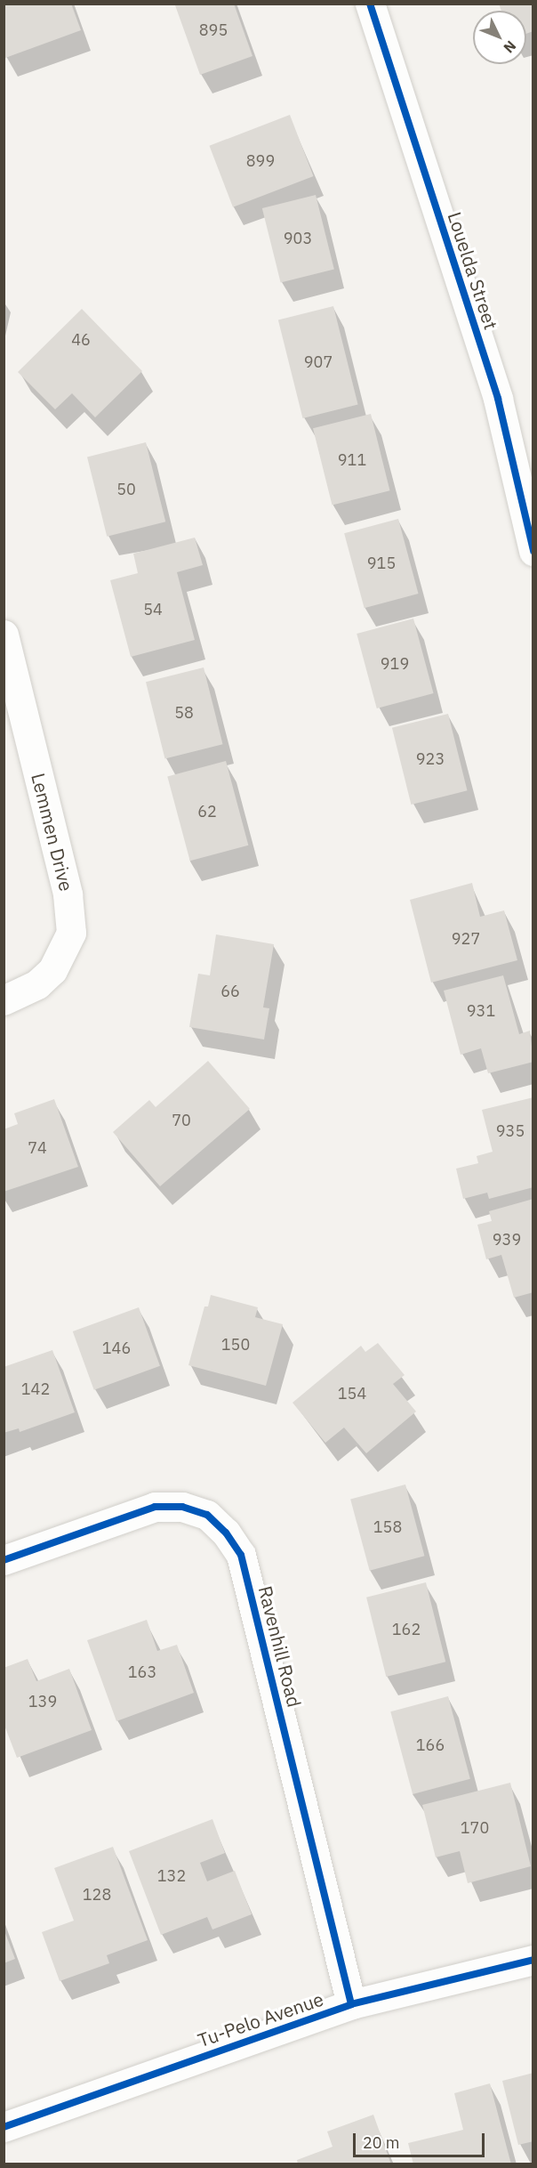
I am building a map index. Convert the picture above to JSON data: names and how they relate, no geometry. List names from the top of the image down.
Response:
{
  "streets": {
    "street": [
      "Louelda Street",
      "Lemmen Drive",
      "Ravenhill Road",
      "Tu-Pelo Avenue"
    ]
  },
  "crossings": [
    ["Ravenhill Road", "Tu-Pelo Avenue"]
  ],
  "house_numbers": [
    "895",
    "899",
    "903",
    "46",
    "907",
    "911",
    "50",
    "915",
    "54",
    "919",
    "58",
    "923",
    "62",
    "927",
    "66",
    "931",
    "70",
    "935",
    "74",
    "939",
    "150",
    "146",
    "142",
    "154",
    "158",
    "162",
    "163",
    "139",
    "166",
    "170",
    "132",
    "128"
  ],
  "scale_bar": "20 m",
  "north": "bottom right"
}
